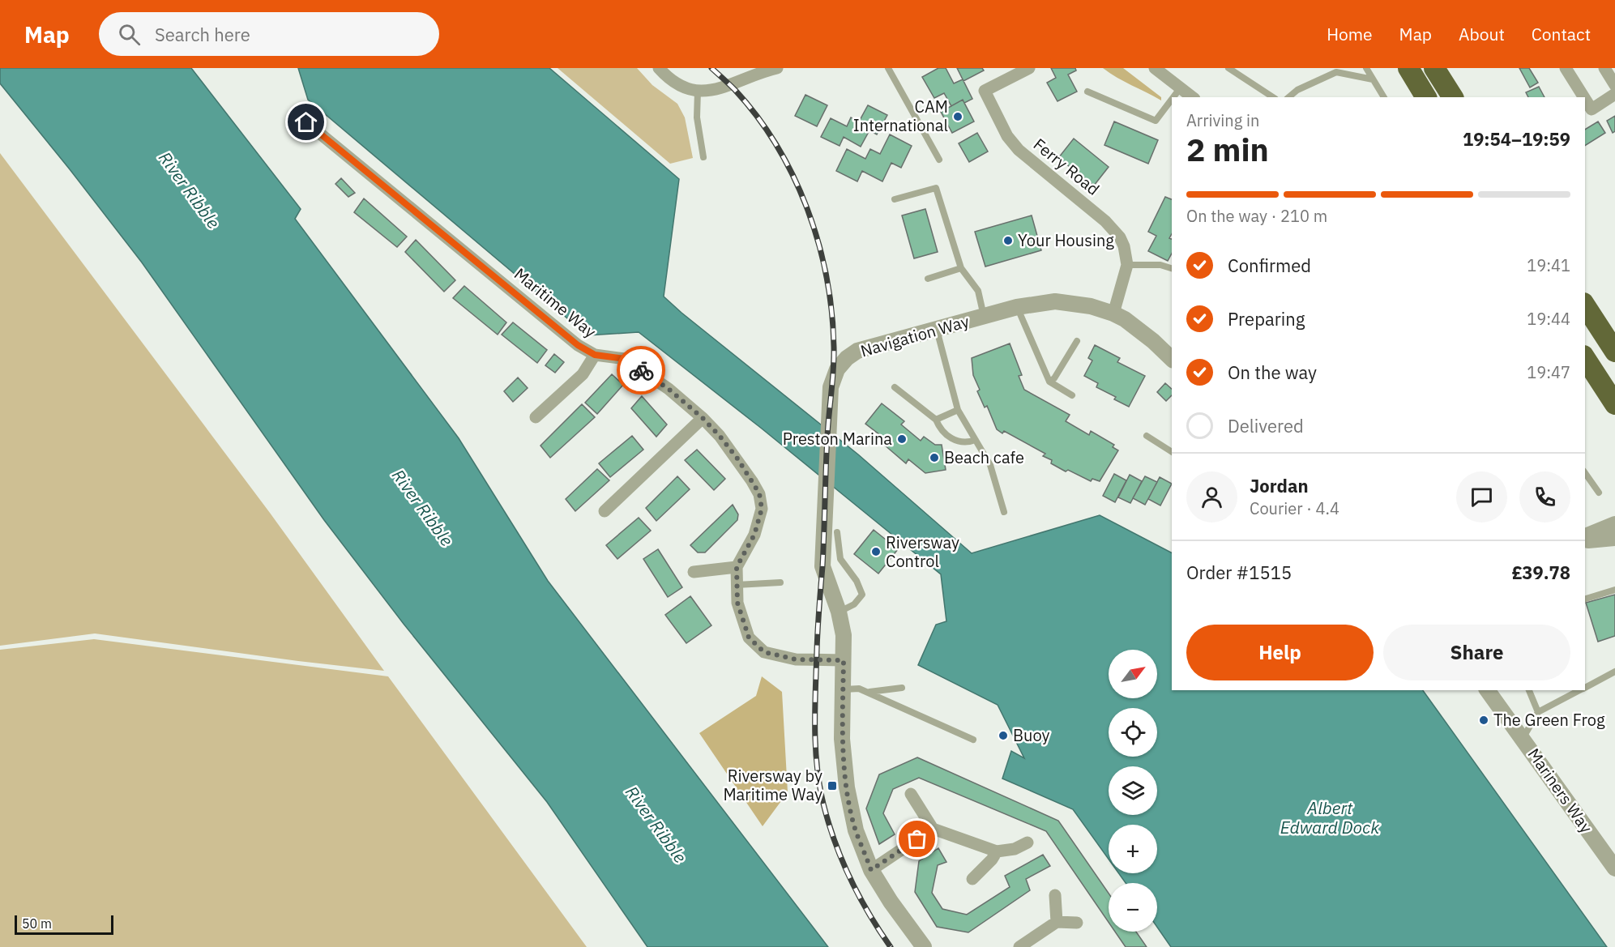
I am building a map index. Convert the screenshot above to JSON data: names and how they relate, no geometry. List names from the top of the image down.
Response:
{
  "streets": {
    "street": [
      "Ferry Road",
      "Maritime Way",
      "Navigation Way",
      "Mariners Way"
    ]
  },
  "crossings": [
    ["Maritime Way", "Navigation Way"]
  ],
  "water": ["River Ribble", "Albert Edward Dock"],
  "places": {
    "other": [
      "CAM International",
      "Your Housing",
      "Preston Marina",
      "Beach cafe",
      "Riversway Control",
      "The Green Frog",
      "Buoy"
    ],
    "transit": ["Riversway by Maritime Way"]
  },
  "scale_bar": "50 m",
  "north": "top right",
  "page": {
    "header": "Map",
    "search": "Search here",
    "nav": [
      "Home",
      "Map",
      "About",
      "Contact"
    ],
    "heading": ["2 min", "Arriving in", "19:54–19:59"],
    "panel": [
      "Jordan",
      "Courier · 4.4",
      "Order #1515",
      "£39.78"
    ],
    "bar": "On the way · 210 m",
    "list": [
      ["Confirmed", "19:41"],
      ["Preparing", "19:44"],
      ["On the way", "19:47"],
      "Delivered"
    ],
    "buttons": ["Help", "Share"],
    "map_buttons": ["+", "−"],
    "scale": "50 m"
  }
}
